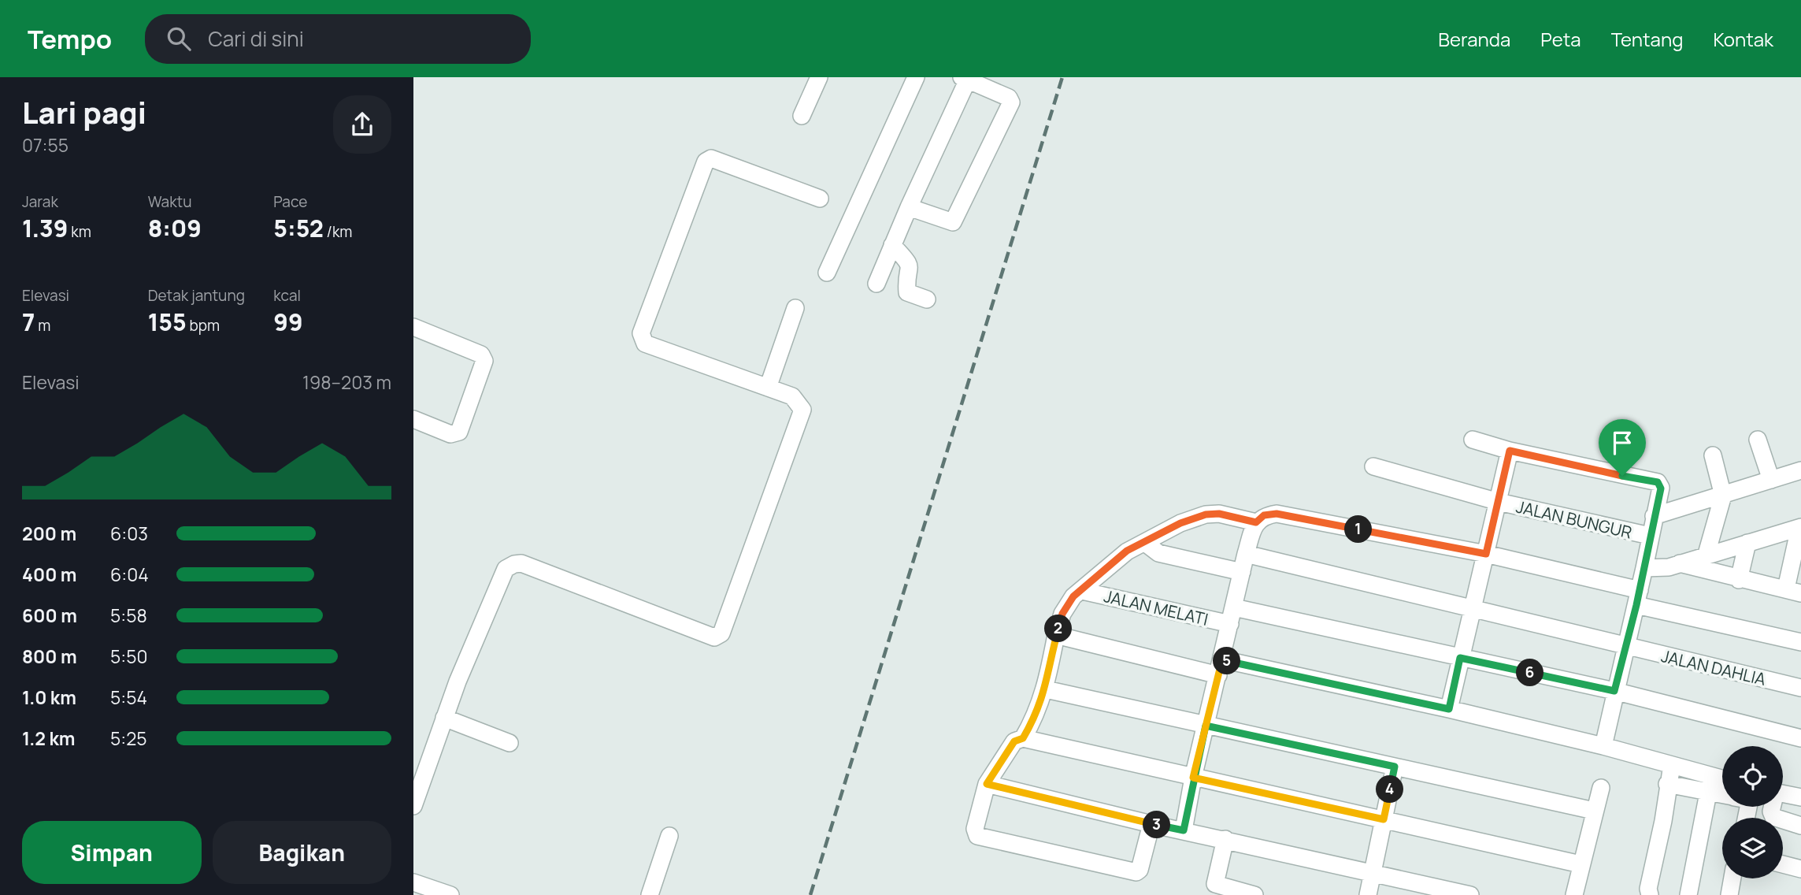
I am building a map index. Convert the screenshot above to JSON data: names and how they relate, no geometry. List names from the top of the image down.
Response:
{
  "streets": {
    "street": ["JALAN BUNGUR", "JALAN MELATI", "JALAN DAHLIA"]
  },
  "page": {
    "header": "Tempo",
    "search": "Cari di sini",
    "nav": [
      "Beranda",
      "Peta",
      "Tentang",
      "Kontak"
    ],
    "heading": ["Lari pagi", "07:55"],
    "stats": [
      ["Jarak", "1.39 km"],
      ["Waktu", "8:09"],
      ["Pace", "5:52 /km"],
      ["Elevasi", "7 m"],
      ["Detak jantung", "155 bpm"],
      ["kcal", "99"]
    ],
    "chart": ["Elevasi", "198–203 m"],
    "list": [
      {
        "name": "200 m",
        "note": "6:03"
      },
      {
        "name": "400 m",
        "note": "6:04"
      },
      {
        "name": "600 m",
        "note": "5:58"
      },
      {
        "name": "800 m",
        "note": "5:50"
      },
      {
        "name": "1.0 km",
        "note": "5:54"
      },
      {
        "name": "1.2 km",
        "note": "5:25"
      }
    ],
    "pins": [
      "1",
      "2",
      "5",
      "6",
      "4",
      "3"
    ],
    "buttons": ["Simpan", "Bagikan"]
  }
}
